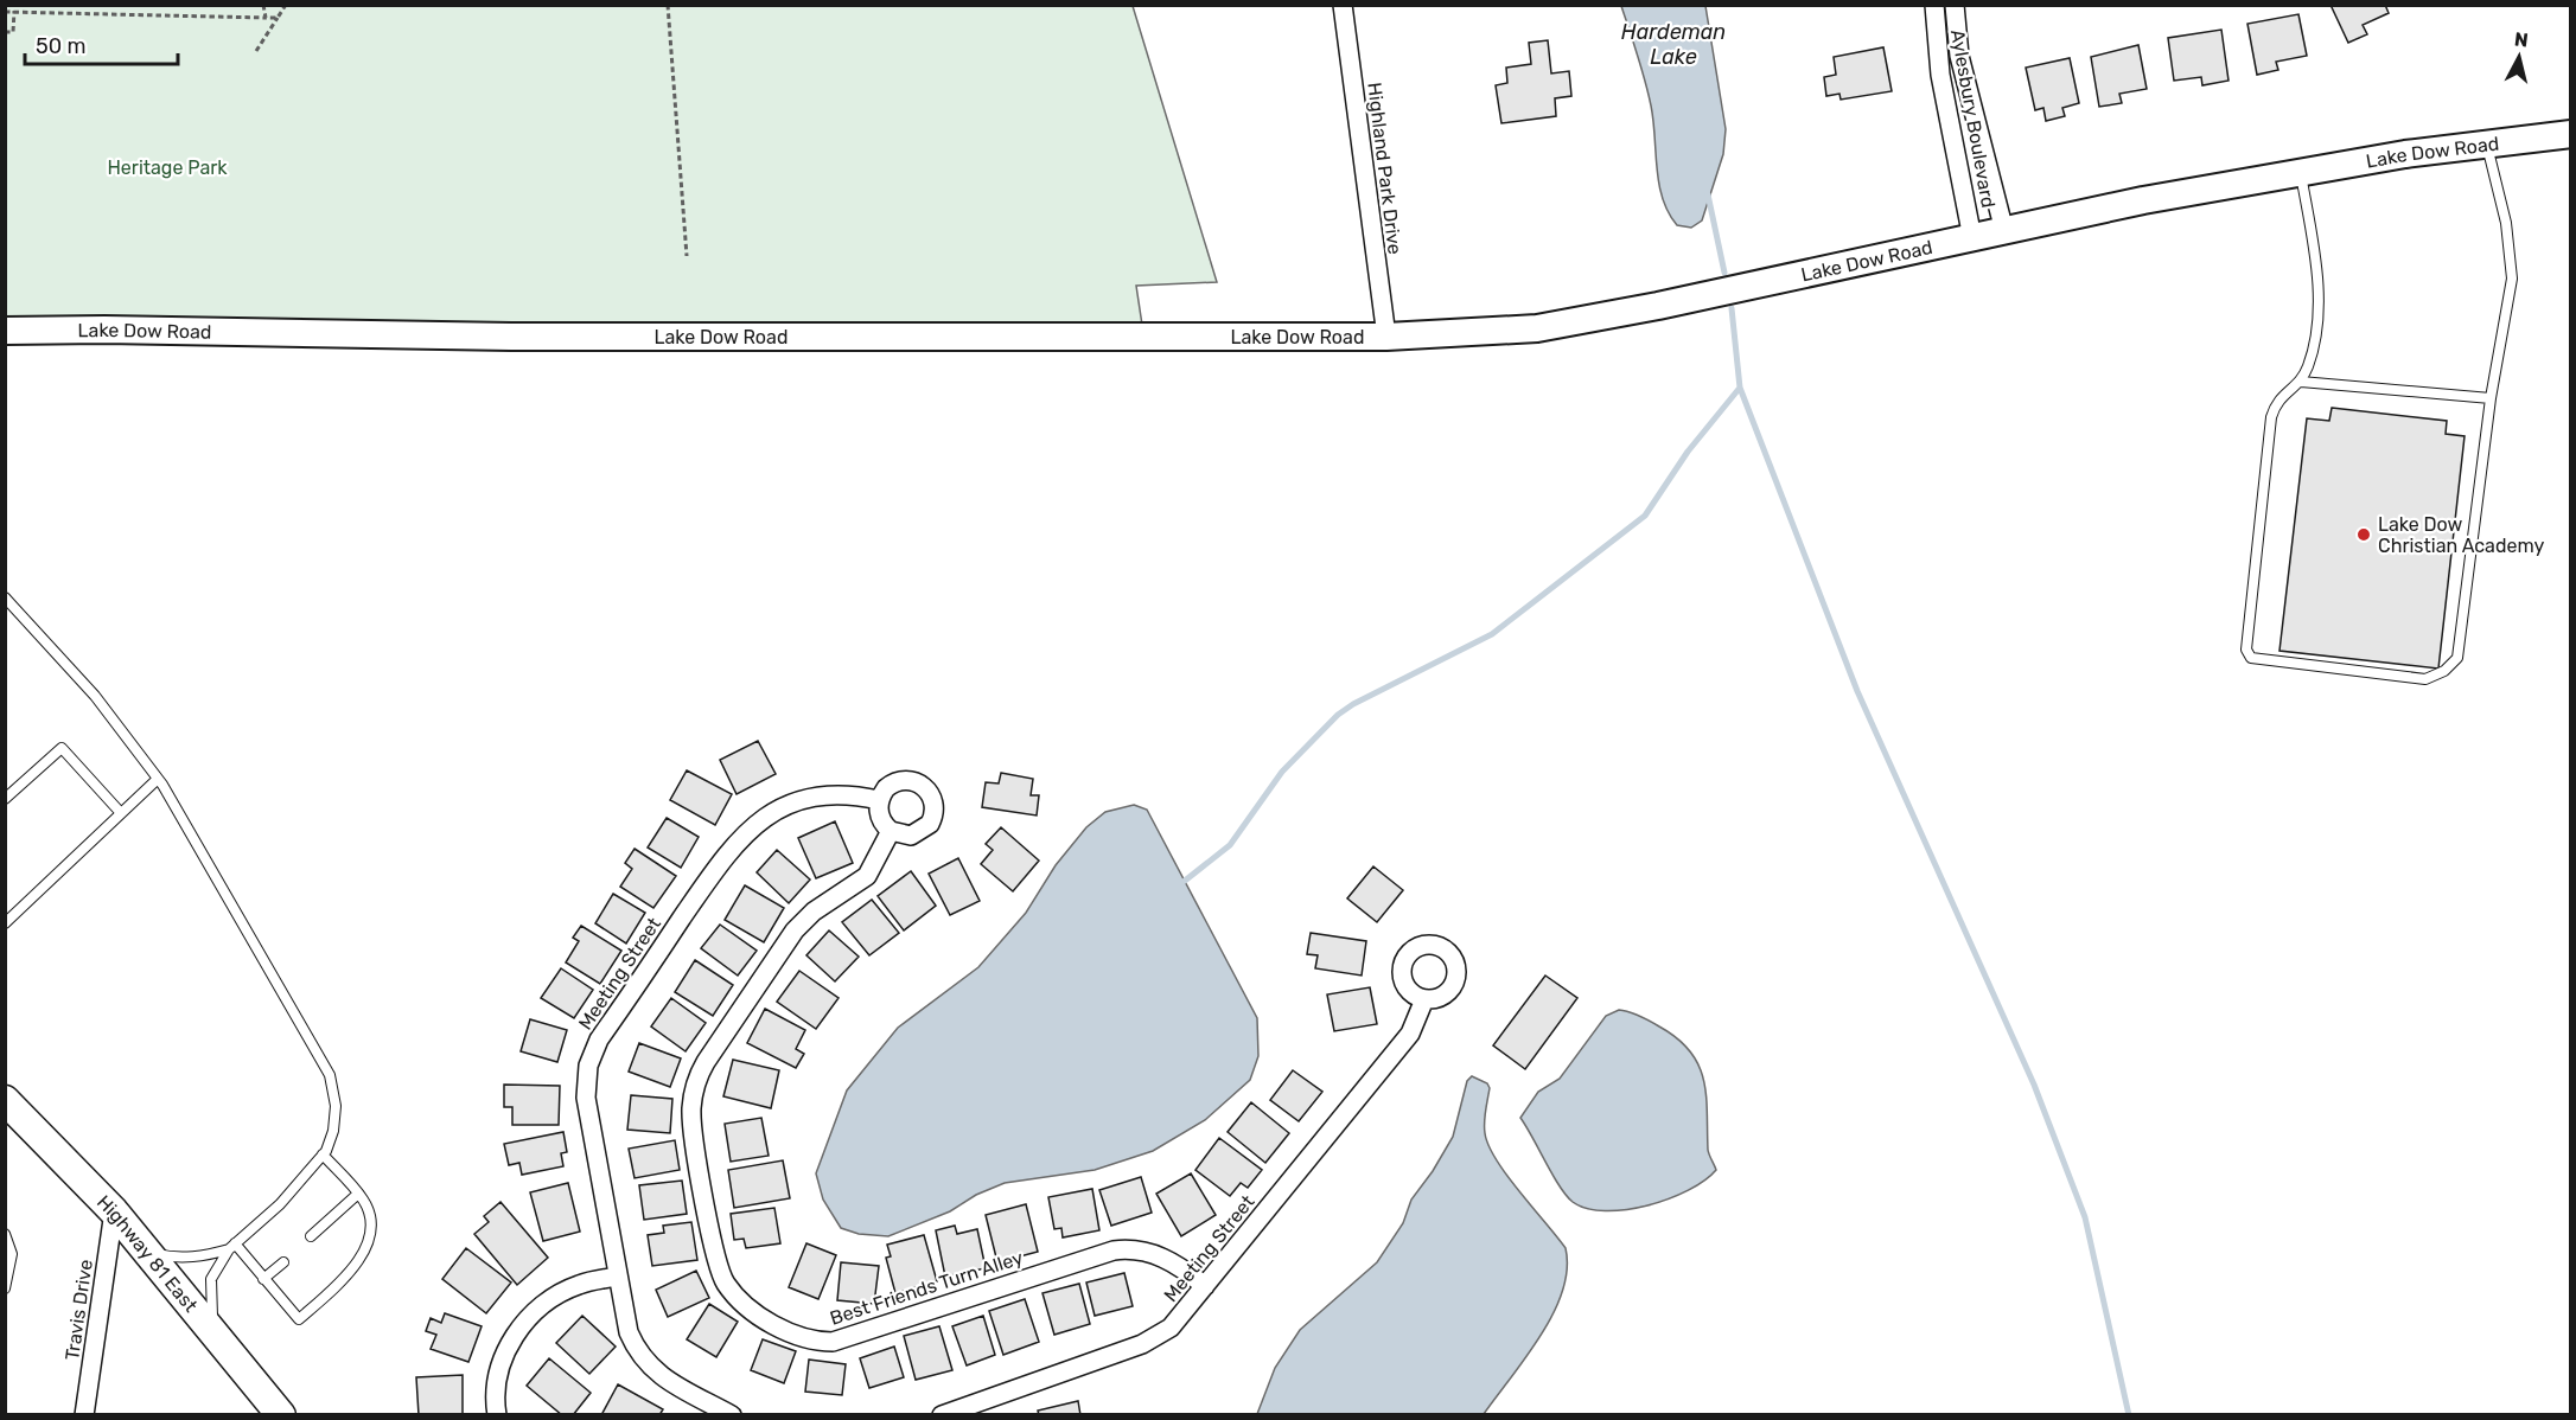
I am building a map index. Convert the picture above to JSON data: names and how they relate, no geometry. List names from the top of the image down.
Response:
{
  "streets": {
    "main road": ["Highway 81 East"],
    "street": [
      "Aylesbury Boulevard",
      "Lake Dow Road",
      "Highland Park Drive",
      "Meeting Street",
      "Best Friends Turn Alley",
      "Travis Drive"
    ]
  },
  "crossings": [
    ["Aylesbury Boulevard", "Lake Dow Road"],
    ["Lake Dow Road", "Highland Park Drive"],
    ["Meeting Street", "Best Friends Turn Alley"],
    ["Highway 81 East", "Travis Drive"]
  ],
  "water": ["Hardeman Lake"],
  "parks": ["Heritage Park"],
  "places": ["Lake Dow Christian Academy"],
  "scale_bar": "50 m",
  "north": "top"
}
